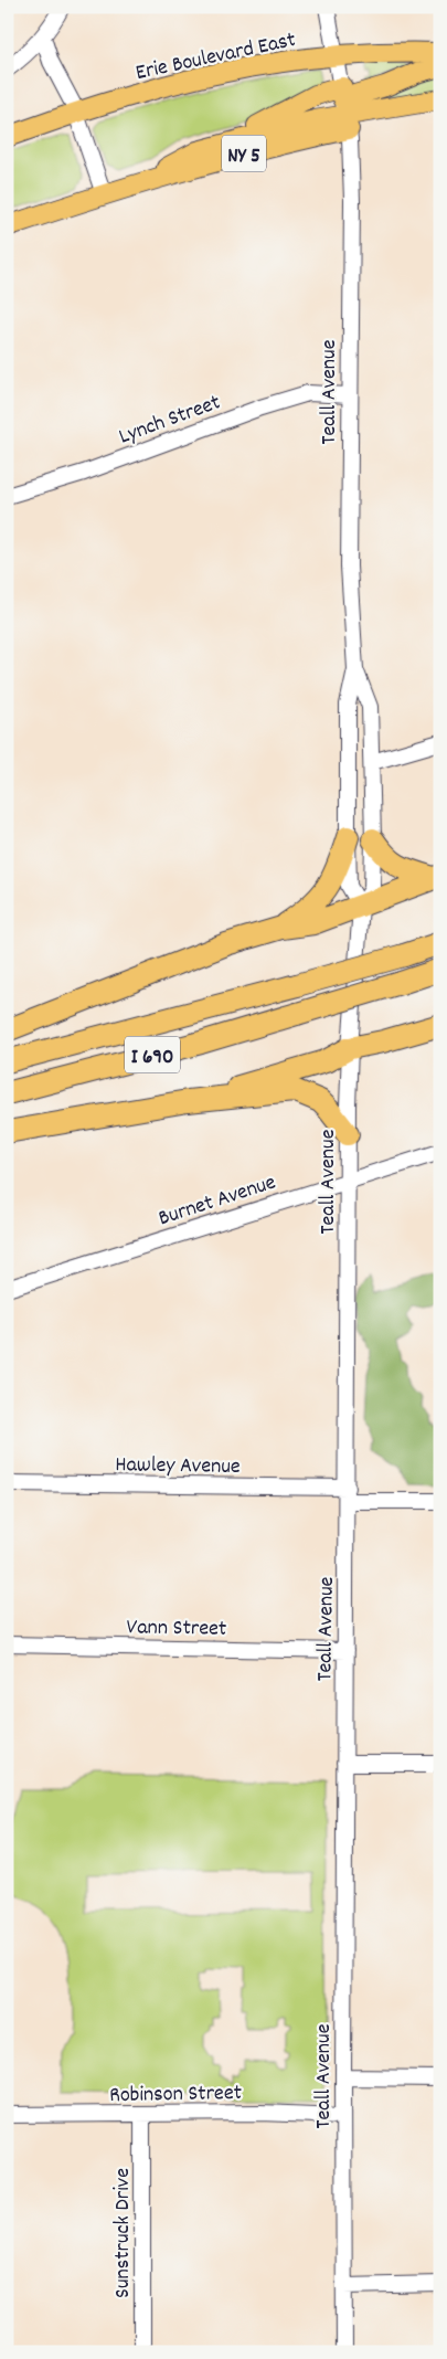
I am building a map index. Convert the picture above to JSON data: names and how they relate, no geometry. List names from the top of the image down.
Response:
{
  "streets": {
    "highway": ["I 690"],
    "main road": ["Erie Boulevard East", "NY 5"],
    "street": [
      "Teall Avenue",
      "Lynch Street",
      "Burnet Avenue",
      "Hawley Avenue",
      "Vann Street",
      "Robinson Street",
      "Sunstruck Drive"
    ]
  },
  "crossings": [
    ["Erie Boulevard East", "Teall Avenue"],
    ["NY 5", "Teall Avenue"],
    ["Teall Avenue", "Lynch Street"],
    ["Teall Avenue", "Burnet Avenue"],
    ["Teall Avenue", "Hawley Avenue"],
    ["Teall Avenue", "Vann Street"],
    ["Teall Avenue", "Robinson Street"],
    ["Robinson Street", "Sunstruck Drive"]
  ]
}
